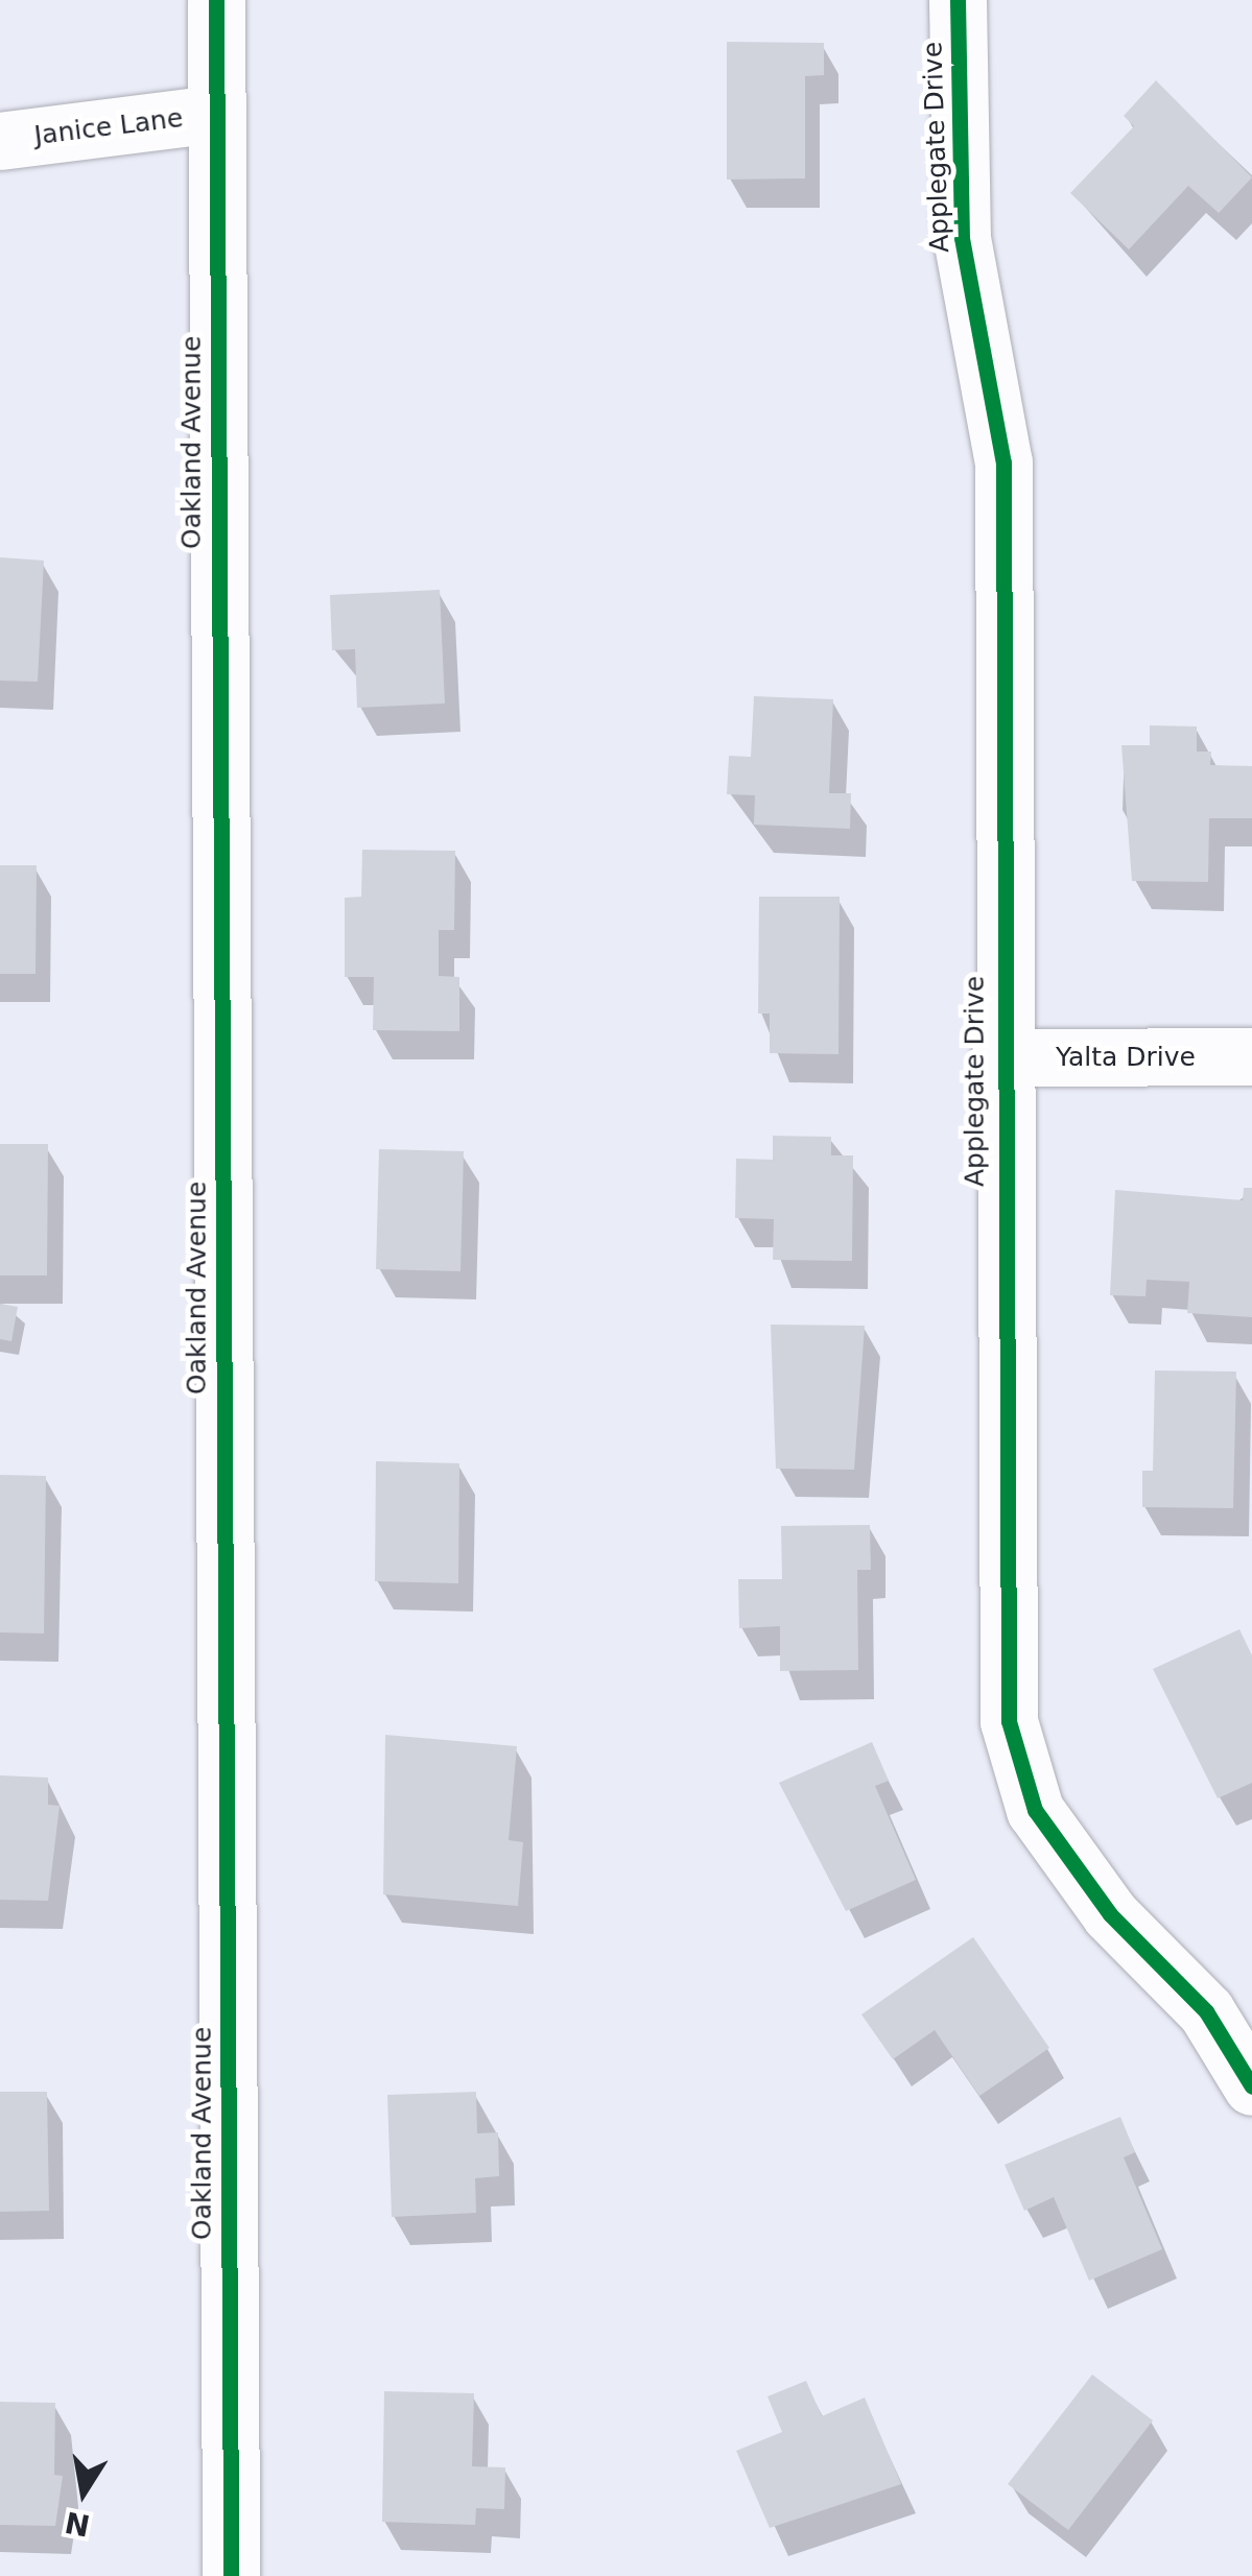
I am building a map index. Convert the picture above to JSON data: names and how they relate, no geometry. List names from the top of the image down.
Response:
{
  "streets": {
    "street": [
      "Janice Lane",
      "Applegate Drive",
      "Oakland Avenue",
      "Yalta Drive"
    ]
  },
  "crossings": [
    ["Janice Lane", "Oakland Avenue"],
    ["Applegate Drive", "Yalta Drive"]
  ],
  "north": "bottom"
}
